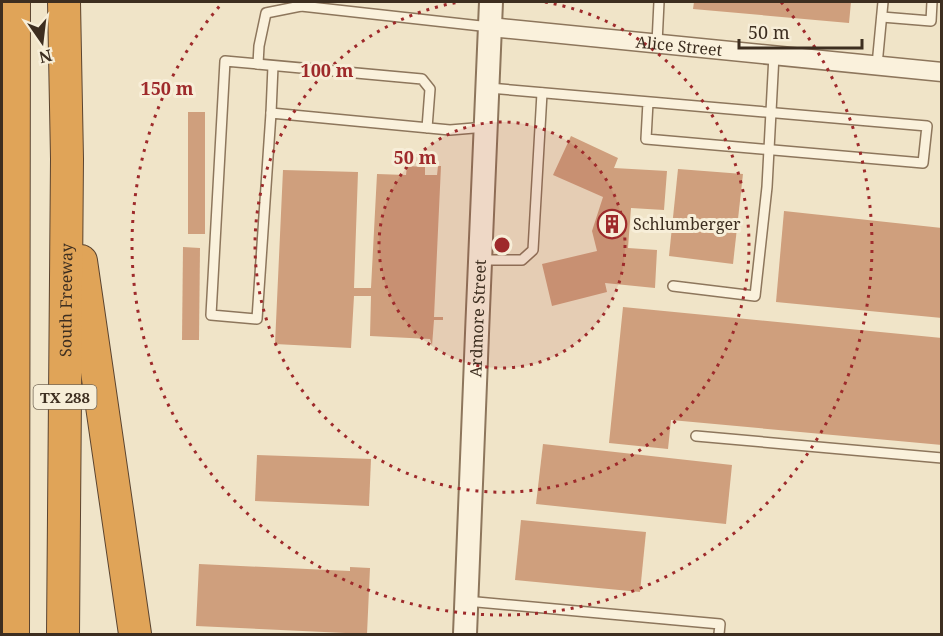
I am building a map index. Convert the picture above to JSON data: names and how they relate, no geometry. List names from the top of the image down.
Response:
{
  "streets": {
    "highway": ["South Freeway", "TX 288"],
    "street": ["Alice Street", "Ardmore Street"]
  },
  "crossings": [
    ["Alice Street", "Ardmore Street"]
  ],
  "places": {
    "building": ["Schlumberger"]
  },
  "scale_bar": "50 m",
  "north": "bottom",
  "rings": ["100 m", "150 m", "50 m"]
}
